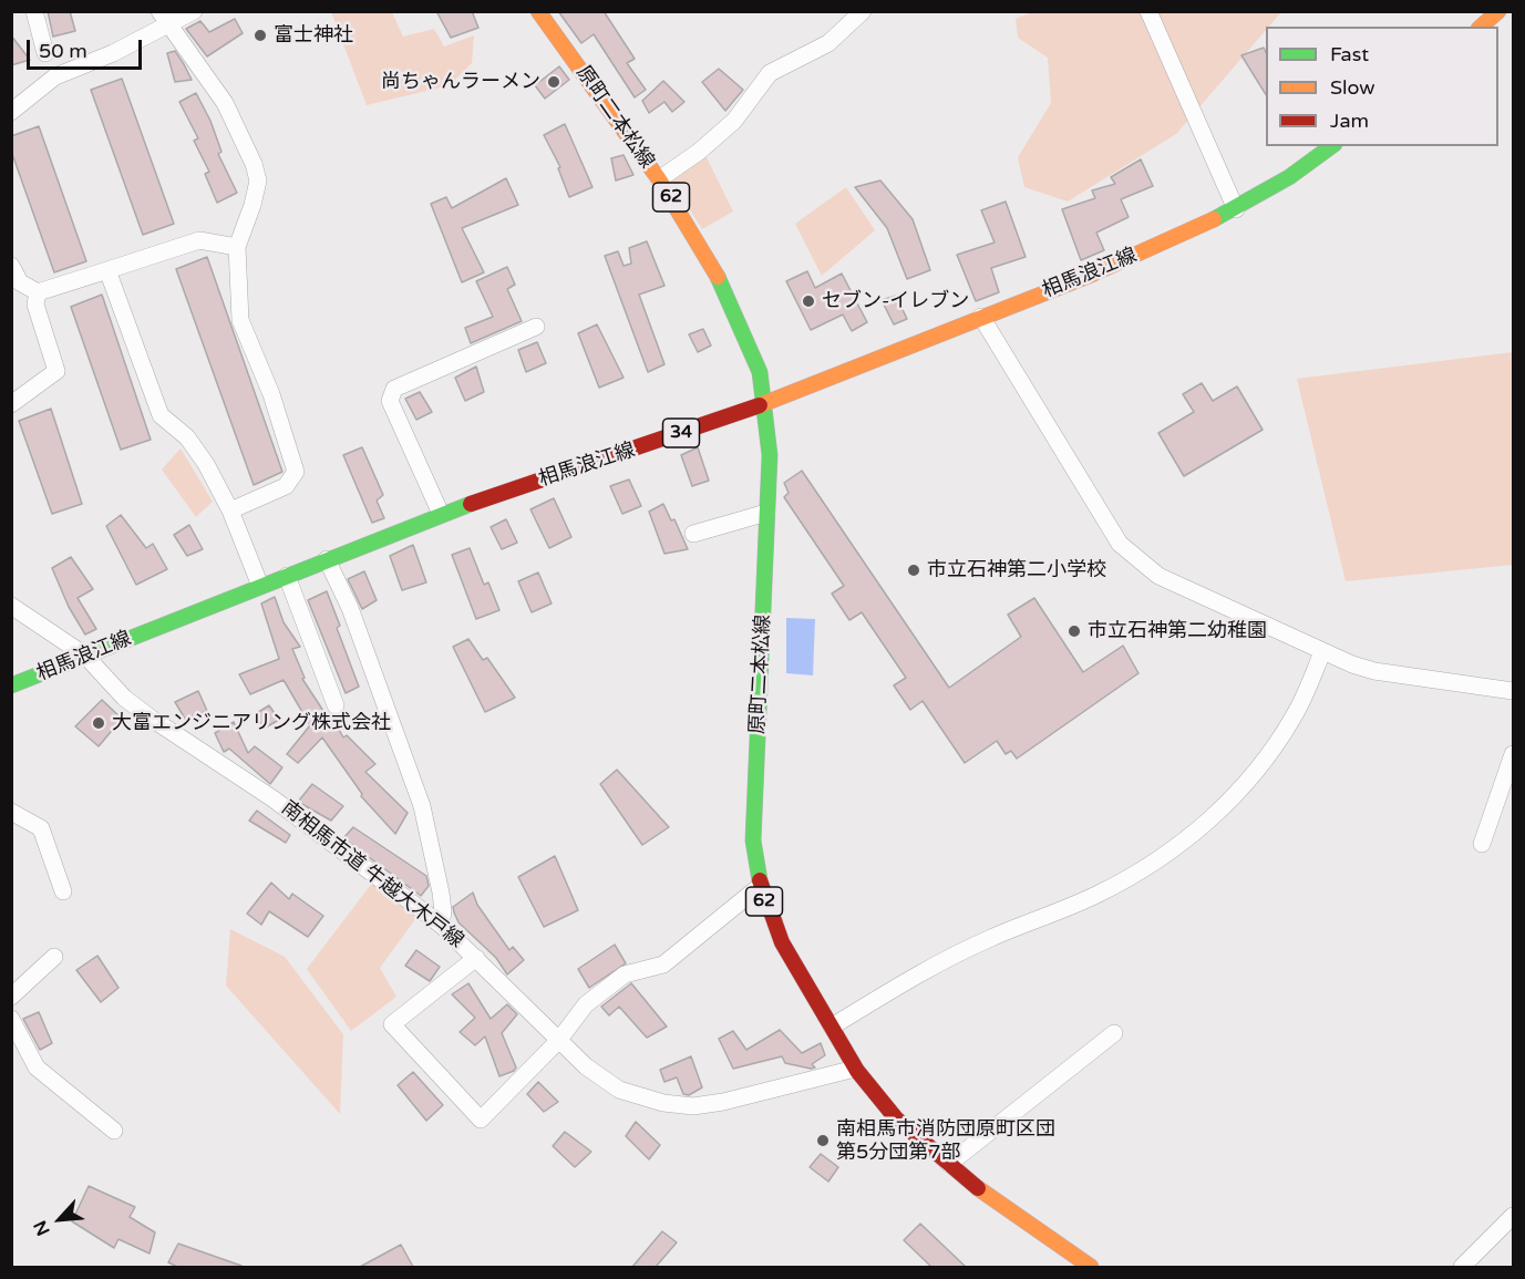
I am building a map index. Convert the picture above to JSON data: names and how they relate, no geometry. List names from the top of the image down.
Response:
{
  "streets": {
    "main road": [
      "原町二本松線",
      "62",
      "相馬浪江線",
      "34"
    ],
    "street": ["南相馬市道 牛越大木戸線"]
  },
  "crossings": [
    ["原町二本松線", "相馬浪江線"],
    ["原町二本松線", "南相馬市道 牛越大木戸線"],
    ["相馬浪江線", "南相馬市道 牛越大木戸線"]
  ],
  "places": [
    "富士神社",
    "尚ちゃんラーメン",
    "セブン-イレブン",
    "市立石神第二小学校",
    "市立石神第二幼稚園",
    "大富エンジニアリング株式会社",
    "南相馬市消防団原町区団 第5分団第7部"
  ],
  "legend": ["Fast", "Slow", "Jam"],
  "scale_bar": "50 m",
  "north": "bottom left"
}
